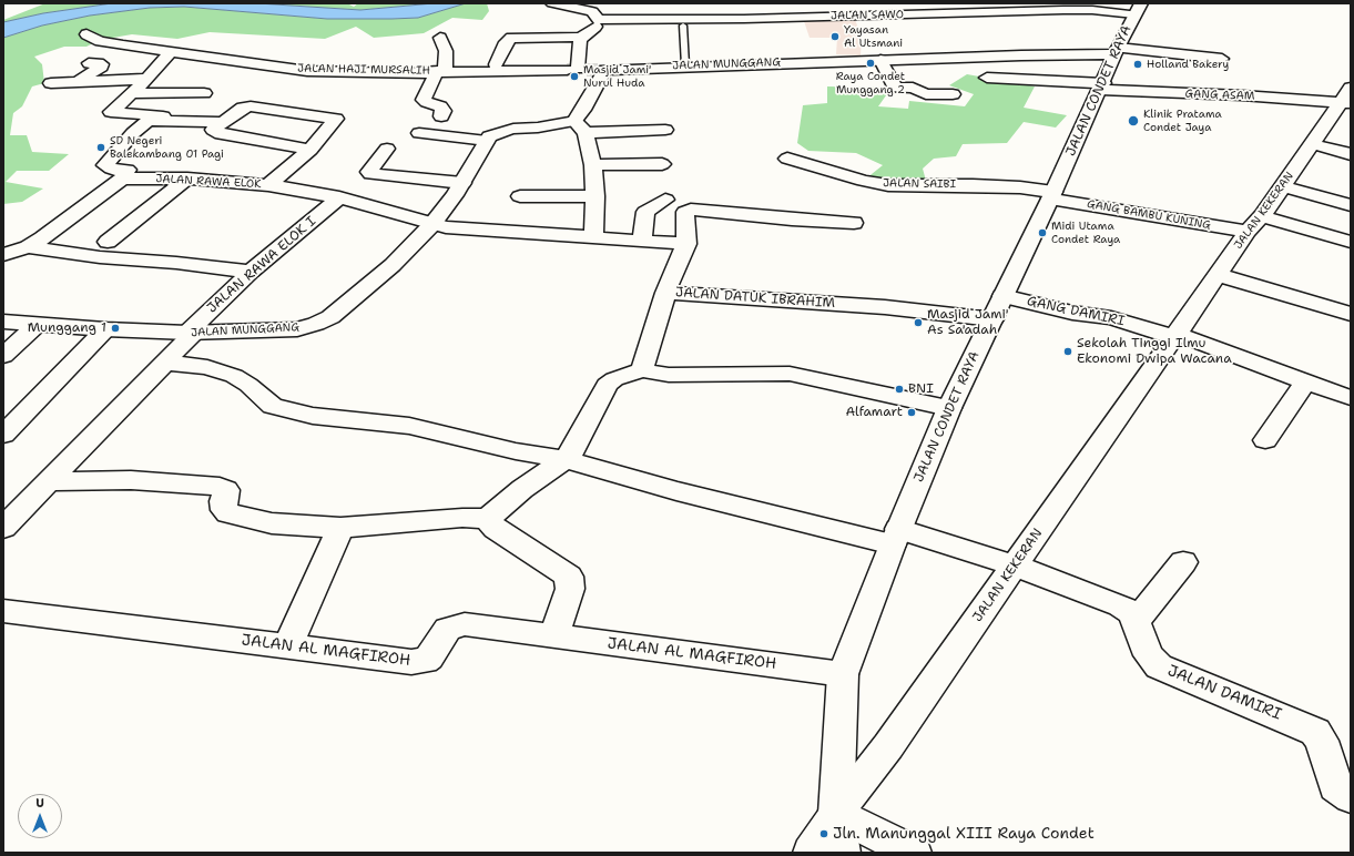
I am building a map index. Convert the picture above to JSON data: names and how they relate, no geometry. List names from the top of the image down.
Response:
{
  "streets": {
    "street": [
      "JALAN SAWO",
      "JALAN MUNGGANG",
      "JALAN HAJI MURSALIH",
      "JALAN CONDET RAYA",
      "GANG ASAM",
      "JALAN RAWA ELOK",
      "JALAN SAIBI",
      "JALAN KEKERAN",
      "GANG BAMBU KUNING",
      "JALAN RAWA ELOK I",
      "JALAN DATUK IBRAHIM",
      "GANG DAMIRI",
      "JALAN AL MAGFIROH",
      "JALAN DAMIRI"
    ]
  },
  "crossings": [
    ["JALAN SAWO", "JALAN HAJI MURSALIH"],
    ["JALAN SAWO", "JALAN CONDET RAYA"],
    ["JALAN MUNGGANG", "JALAN CONDET RAYA"],
    ["JALAN MUNGGANG", "JALAN RAWA ELOK"],
    ["JALAN MUNGGANG", "JALAN RAWA ELOK I"],
    ["JALAN CONDET RAYA", "GANG ASAM"],
    ["JALAN CONDET RAYA", "JALAN SAIBI"],
    ["JALAN CONDET RAYA", "JALAN KEKERAN"],
    ["JALAN CONDET RAYA", "GANG BAMBU KUNING"],
    ["JALAN CONDET RAYA", "JALAN DATUK IBRAHIM"],
    ["JALAN CONDET RAYA", "GANG DAMIRI"],
    ["JALAN CONDET RAYA", "JALAN AL MAGFIROH"],
    ["JALAN CONDET RAYA", "JALAN DAMIRI"],
    ["GANG ASAM", "JALAN KEKERAN"],
    ["JALAN RAWA ELOK", "JALAN RAWA ELOK I"],
    ["JALAN SAIBI", "GANG BAMBU KUNING"],
    ["JALAN KEKERAN", "GANG BAMBU KUNING"],
    ["JALAN KEKERAN", "GANG DAMIRI"],
    ["JALAN KEKERAN", "JALAN DAMIRI"]
  ],
  "places": [
    "Yayasan Al Utsmani",
    "Raya Condet Munggang 2",
    "Holland Bakery",
    "Masjid Jami' Nurul Huda",
    "Klinik Pratama Condet Jaya",
    "SD Negeri Balekambang 01 Pagi",
    "Midi Utama Condet Raya",
    "Masjid Jami' As Sa'adah",
    "Munggang 1",
    "Sekolah Tinggi Ilmu Ekonomi Dwipa Wacana",
    "BNI",
    "Alfamart",
    "Jln. Manunggal XIII Raya Condet"
  ],
  "north": "top"
}
